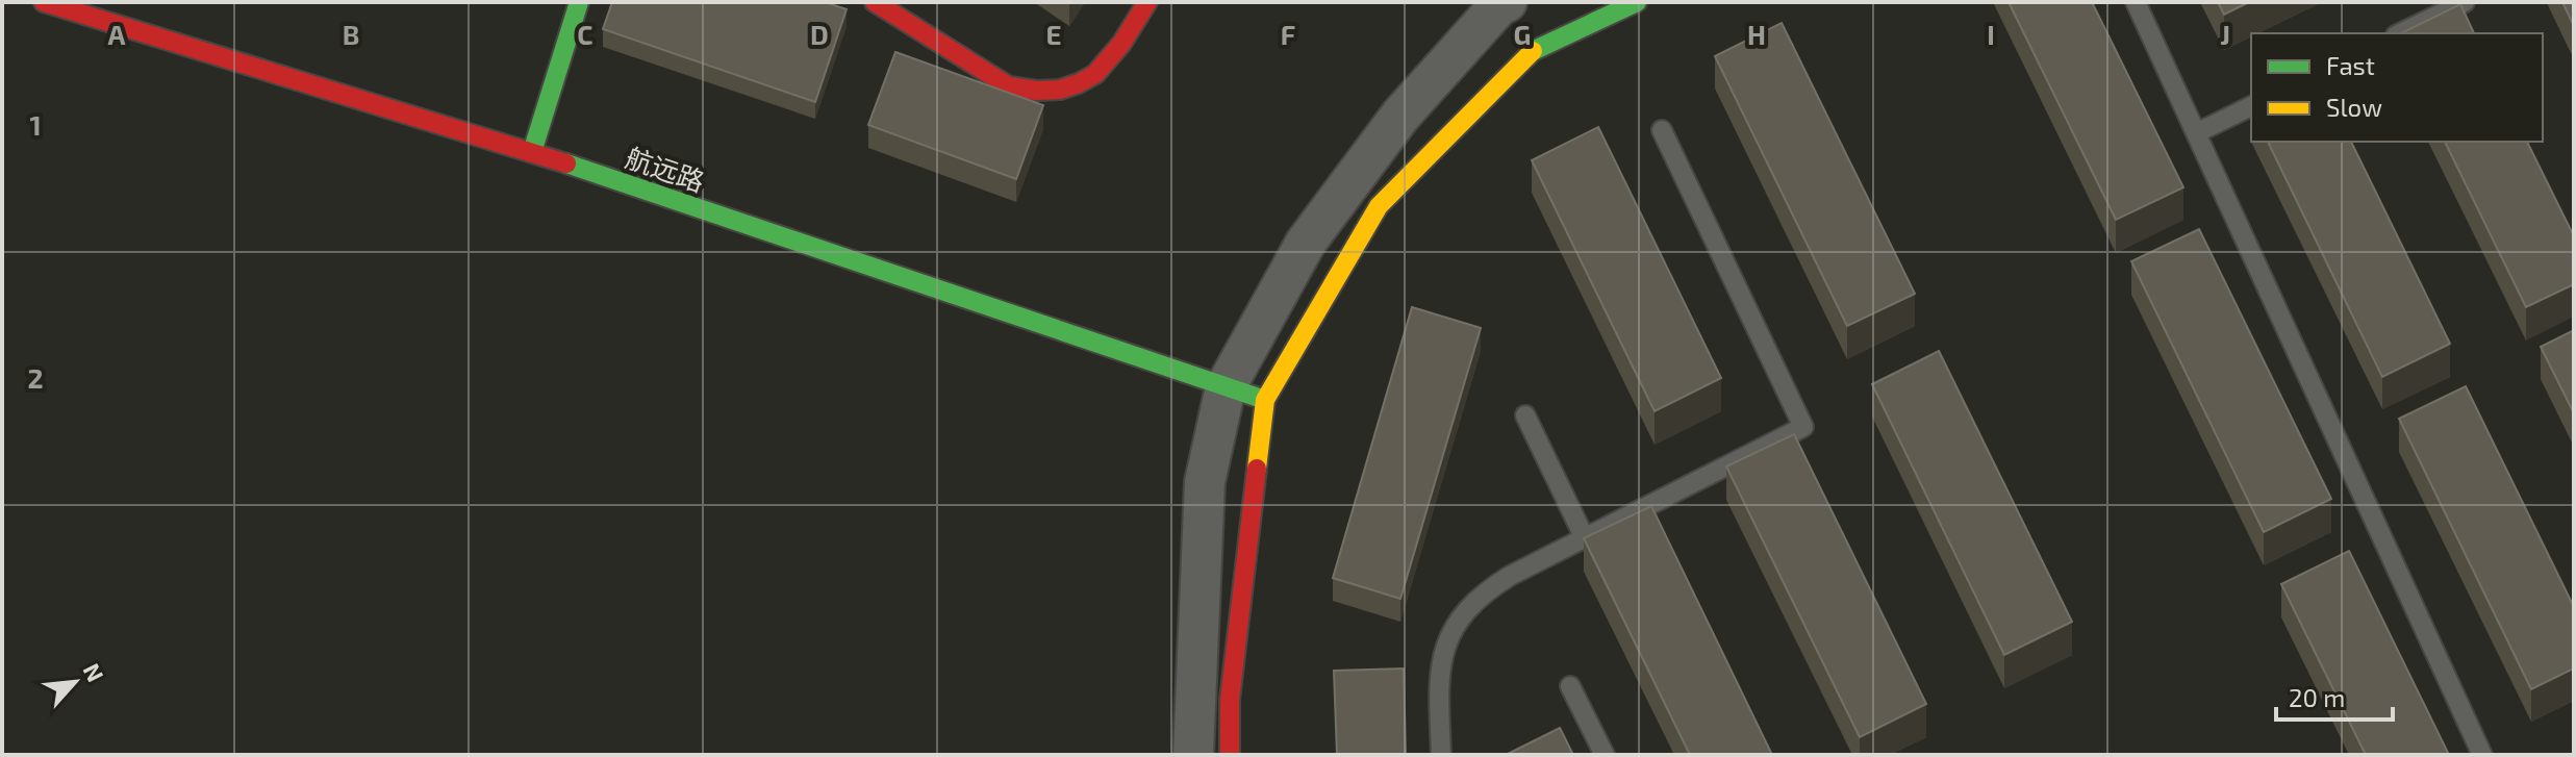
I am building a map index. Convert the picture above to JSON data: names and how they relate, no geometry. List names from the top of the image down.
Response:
{
  "streets": {
    "street": ["航远路"]
  },
  "legend": ["Fast", "Slow"],
  "scale_bar": "20 m",
  "north": "top right",
  "grid": {
    "columns": [
      "A",
      "B",
      "C",
      "D",
      "E",
      "F",
      "G",
      "H",
      "I",
      "J"
    ],
    "rows": ["1", "2"]
  }
}
